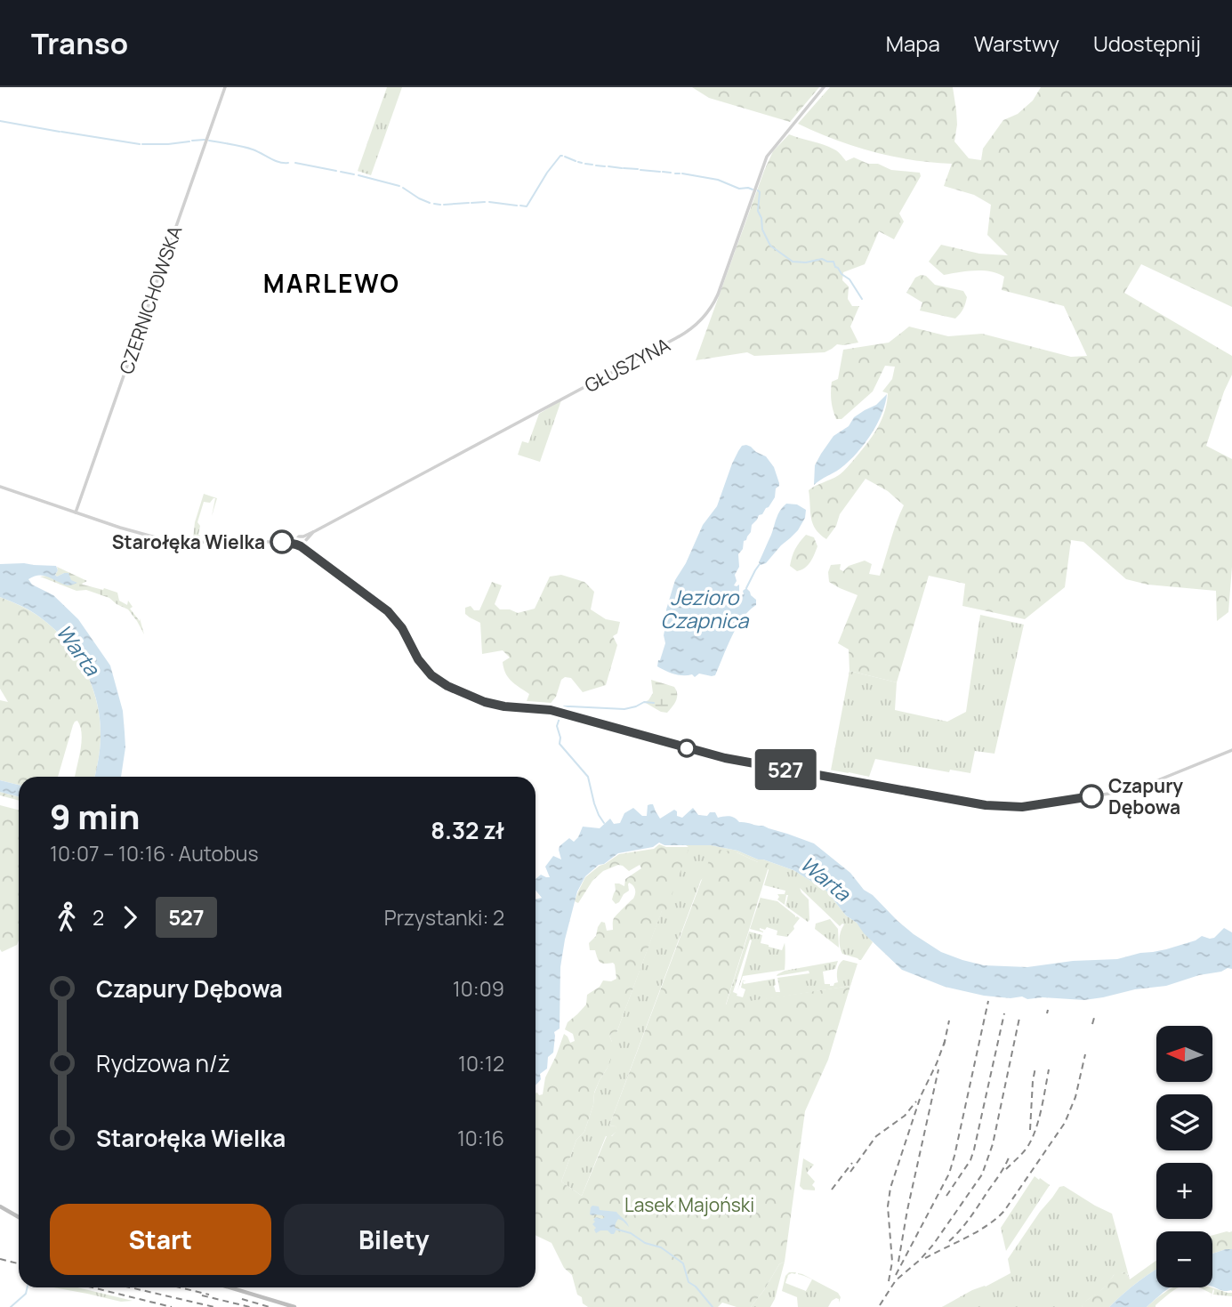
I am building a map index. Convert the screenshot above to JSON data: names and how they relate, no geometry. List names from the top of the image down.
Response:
{
  "streets": {
    "street": ["CZERNICHOWSKA", "GŁUSZYNA"]
  },
  "districts": ["MARLEWO"],
  "water": ["Jezioro Czapnica", "Warta"],
  "parks": ["Lasek Majoński"],
  "places": ["Starołęka Wielka", "Czapury Dębowa"],
  "lines": ["bus line 527"],
  "north": "left",
  "page": {
    "header": "Transo",
    "nav": ["Mapa", "Warstwy", "Udostępnij"],
    "on_map": "527",
    "heading": ["9 min", "10:07 – 10:16 · Autobus", "8.32 zł"],
    "legs": ["2", "527", "Przystanki: 2"],
    "list": [
      {
        "name": "Czapury Dębowa",
        "value": "10:09"
      },
      {
        "name": "Rydzowa n/ż",
        "value": "10:12"
      },
      {
        "name": "Starołęka Wielka",
        "value": "10:16"
      }
    ],
    "map_buttons": ["+", "−"],
    "buttons": ["Start", "Bilety"]
  }
}
